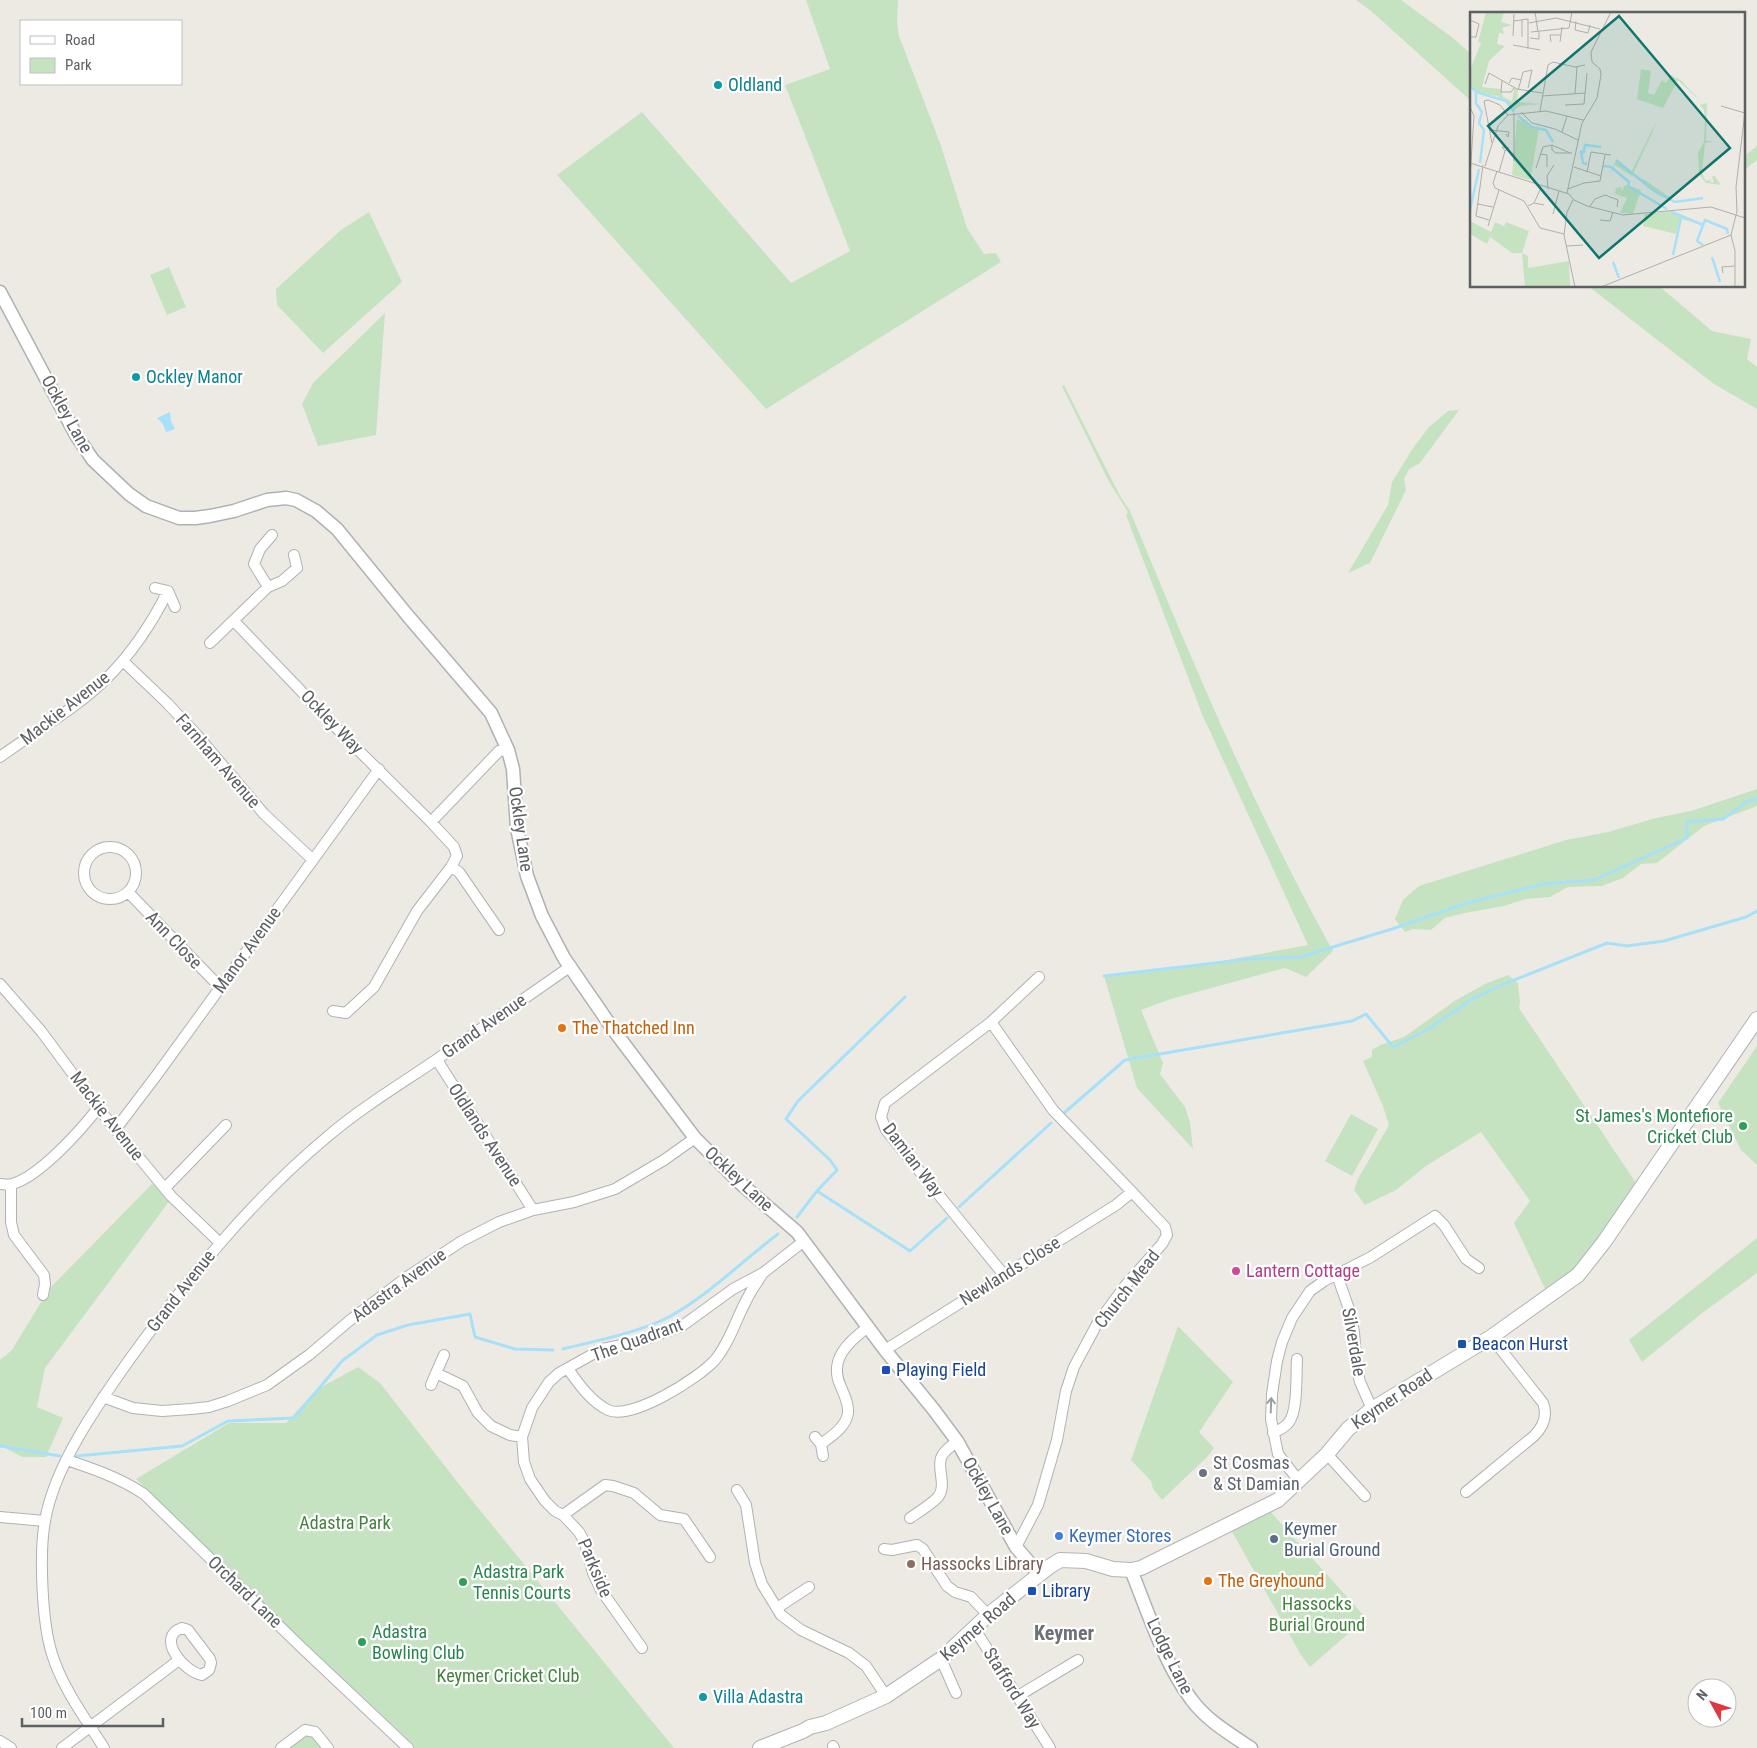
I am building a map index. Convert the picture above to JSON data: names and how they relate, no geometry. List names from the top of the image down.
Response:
{
  "streets": {
    "main road": ["Keymer Road"],
    "street": [
      "Ockley Lane",
      "Mackie Avenue",
      "Ockley Way",
      "Farnham Avenue",
      "Ann Close",
      "Manor Avenue",
      "Grand Avenue",
      "Oldlands Avenue",
      "Damian Way",
      "Newlands Close",
      "Adastra Avenue",
      "Church Mead",
      "The Quadrant",
      "Silverdale",
      "Parkside",
      "Orchard Lane",
      "Lodge Lane",
      "Stafford Way"
    ]
  },
  "crossings": [
    ["Ockley Lane", "Grand Avenue"],
    ["Ockley Lane", "Newlands Close"],
    ["Ockley Lane", "Adastra Avenue"],
    ["Ockley Lane", "Church Mead"],
    ["Ockley Lane", "The Quadrant"],
    ["Ockley Lane", "Keymer Road"],
    ["Mackie Avenue", "Farnham Avenue"],
    ["Mackie Avenue", "Manor Avenue"],
    ["Mackie Avenue", "Grand Avenue"],
    ["Ockley Way", "Manor Avenue"],
    ["Farnham Avenue", "Manor Avenue"],
    ["Ann Close", "Manor Avenue"],
    ["Grand Avenue", "Oldlands Avenue"],
    ["Grand Avenue", "Adastra Avenue"],
    ["Grand Avenue", "Orchard Lane"],
    ["Oldlands Avenue", "Adastra Avenue"],
    ["Damian Way", "Newlands Close"],
    ["Damian Way", "Church Mead"],
    ["Newlands Close", "Church Mead"],
    ["Silverdale", "Keymer Road"],
    ["Keymer Road", "Lodge Lane"],
    ["Keymer Road", "Stafford Way"]
  ],
  "districts": ["Keymer"],
  "parks": ["Adastra Park", "Hassocks Burial Ground", "Keymer Cricket Club"],
  "places": {
    "other": [
      "Oldland",
      "Ockley Manor",
      "The Thatched Inn",
      "St James's Montefiore Cricket Club",
      "Lantern Cottage",
      "St Cosmas & St Damian",
      "Keymer Stores",
      "Keymer Burial Ground",
      "Hassocks Library",
      "The Greyhound",
      "Adastra Park Tennis Courts",
      "Adastra Bowling Club",
      "Villa Adastra"
    ],
    "transit": ["Beacon Hurst", "Playing Field", "Library"]
  },
  "legend": ["Road", "Park"],
  "scale_bar": "100 m",
  "north": "top left"
}
